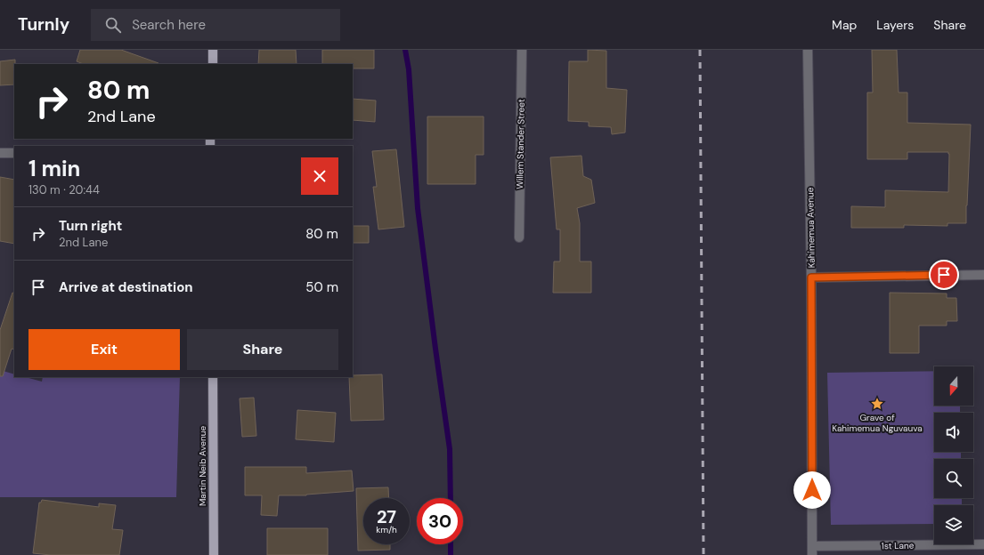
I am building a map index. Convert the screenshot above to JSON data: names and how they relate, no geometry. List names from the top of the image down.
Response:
{
  "streets": {
    "main road": ["Martin Neib Avenue"],
    "street": ["Willem Stander Street", "Kahimemua Avenue", "1st Lane"]
  },
  "crossings": [
    ["Kahimemua Avenue", "1st Lane"]
  ],
  "places": {
    "place": ["Grave of Kahimemua Nguvauva"]
  },
  "north": "bottom",
  "page": {
    "header": "Turnly",
    "search": "Search here",
    "nav": ["Map", "Layers", "Share"],
    "turn": ["80 m", "2nd Lane"],
    "heading": ["1 min", "130 m · 20:44"],
    "list": [
      {
        "name": "Turn right",
        "note": "2nd Lane",
        "value": "80 m"
      },
      {
        "name": "Arrive at destination",
        "value": "50 m"
      }
    ],
    "buttons": ["Exit", "Share"],
    "speed": "27 km/h",
    "limit": "30"
  }
}
